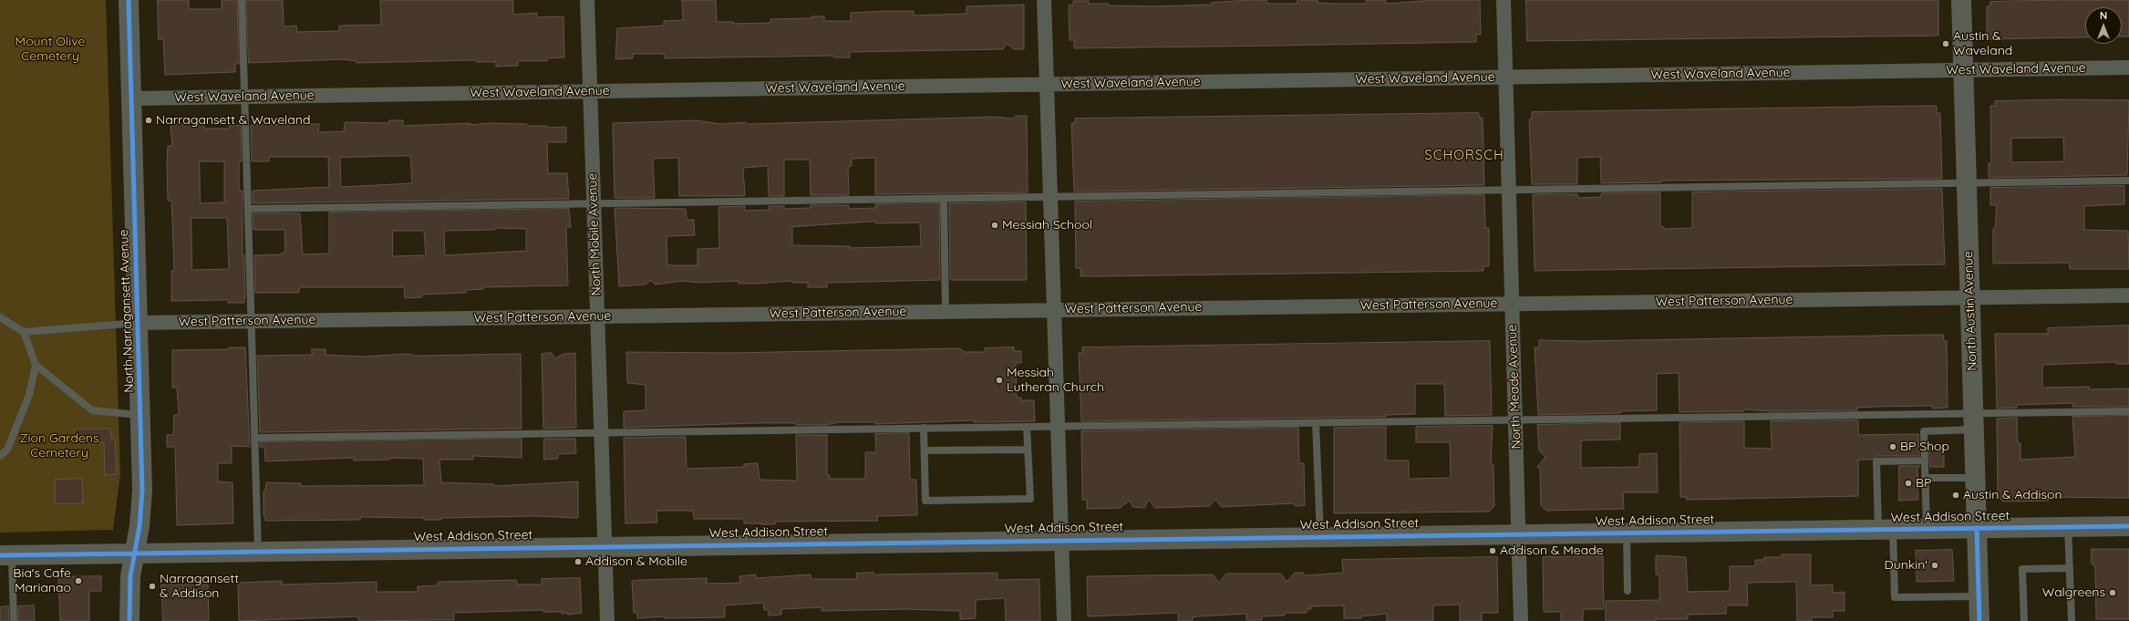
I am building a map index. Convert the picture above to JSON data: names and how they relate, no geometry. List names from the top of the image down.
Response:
{
  "streets": {
    "street": [
      "West Waveland Avenue",
      "North Mobile Avenue",
      "West Patterson Avenue",
      "North Narragansett Avenue",
      "North Austin Avenue",
      "North Meade Avenue",
      "West Addison Street"
    ]
  },
  "crossings": [
    ["West Waveland Avenue", "North Mobile Avenue"],
    ["West Waveland Avenue", "North Narragansett Avenue"],
    ["West Waveland Avenue", "North Austin Avenue"],
    ["West Waveland Avenue", "North Meade Avenue"],
    ["North Mobile Avenue", "West Patterson Avenue"],
    ["North Mobile Avenue", "West Addison Street"],
    ["West Patterson Avenue", "North Narragansett Avenue"],
    ["West Patterson Avenue", "North Austin Avenue"],
    ["West Patterson Avenue", "North Meade Avenue"],
    ["North Narragansett Avenue", "West Addison Street"],
    ["North Austin Avenue", "West Addison Street"],
    ["North Meade Avenue", "West Addison Street"]
  ],
  "districts": ["SCHORSCH"],
  "parks": ["Mount Olive Cemetery", "Zion Gardens Cemetery"],
  "places": [
    "Austin & Waveland",
    "Narragansett & Waveland",
    "Messiah School",
    "Messiah Lutheran Church",
    "BP Shop",
    "BP",
    "Austin & Addison",
    "Addison & Meade",
    "Addison & Mobile",
    "Dunkin'",
    "Bia's Cafe Marianao",
    "Narragansett & Addison",
    "Walgreens"
  ],
  "north": "top"
}
